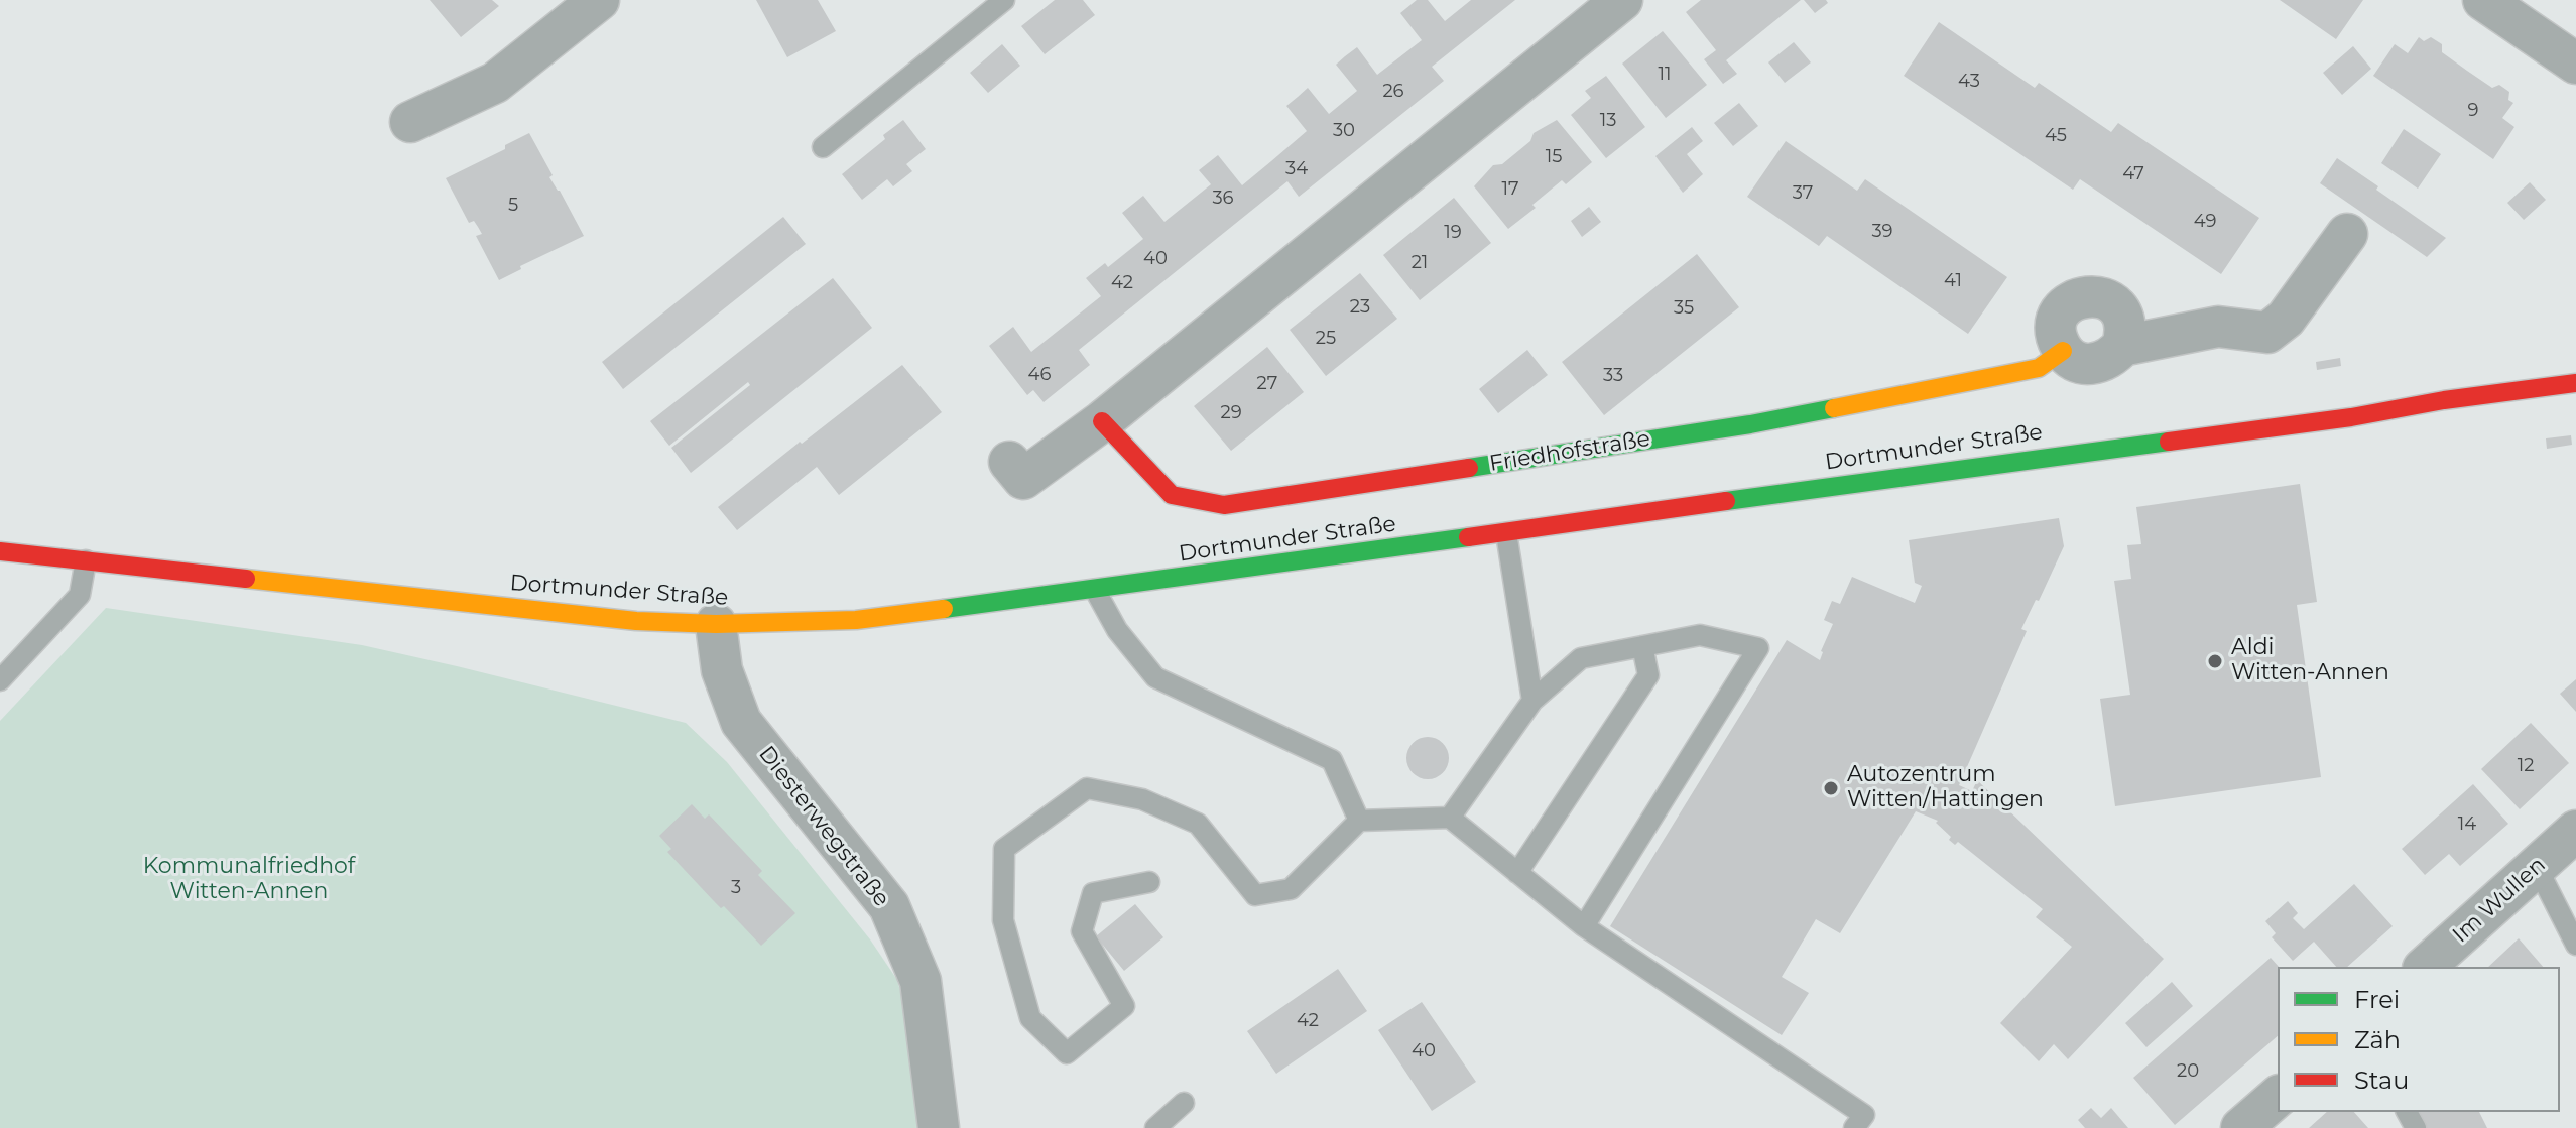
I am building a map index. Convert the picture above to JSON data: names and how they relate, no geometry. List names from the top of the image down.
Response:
{
  "streets": {
    "main road": ["Dortmunder Straße", "Friedhofstraße"],
    "street": ["Diesterwegstraße", "Im Wullen"]
  },
  "crossings": [
    ["Dortmunder Straße", "Diesterwegstraße"]
  ],
  "parks": ["Kommunalfriedhof Witten-Annen"],
  "places": ["Aldi Witten-Annen", "Autozentrum Witten/Hattingen"],
  "house_numbers": [
    "11",
    "43",
    "26",
    "9",
    "13",
    "30",
    "45",
    "15",
    "34",
    "47",
    "17",
    "37",
    "36",
    "5",
    "49",
    "39",
    "19",
    "40",
    "21",
    "41",
    "42",
    "23",
    "35",
    "25",
    "46",
    "33",
    "27",
    "29",
    "12",
    "14",
    "3",
    "42",
    "40",
    "20"
  ],
  "legend": ["Frei", "Zäh", "Stau"]
}
